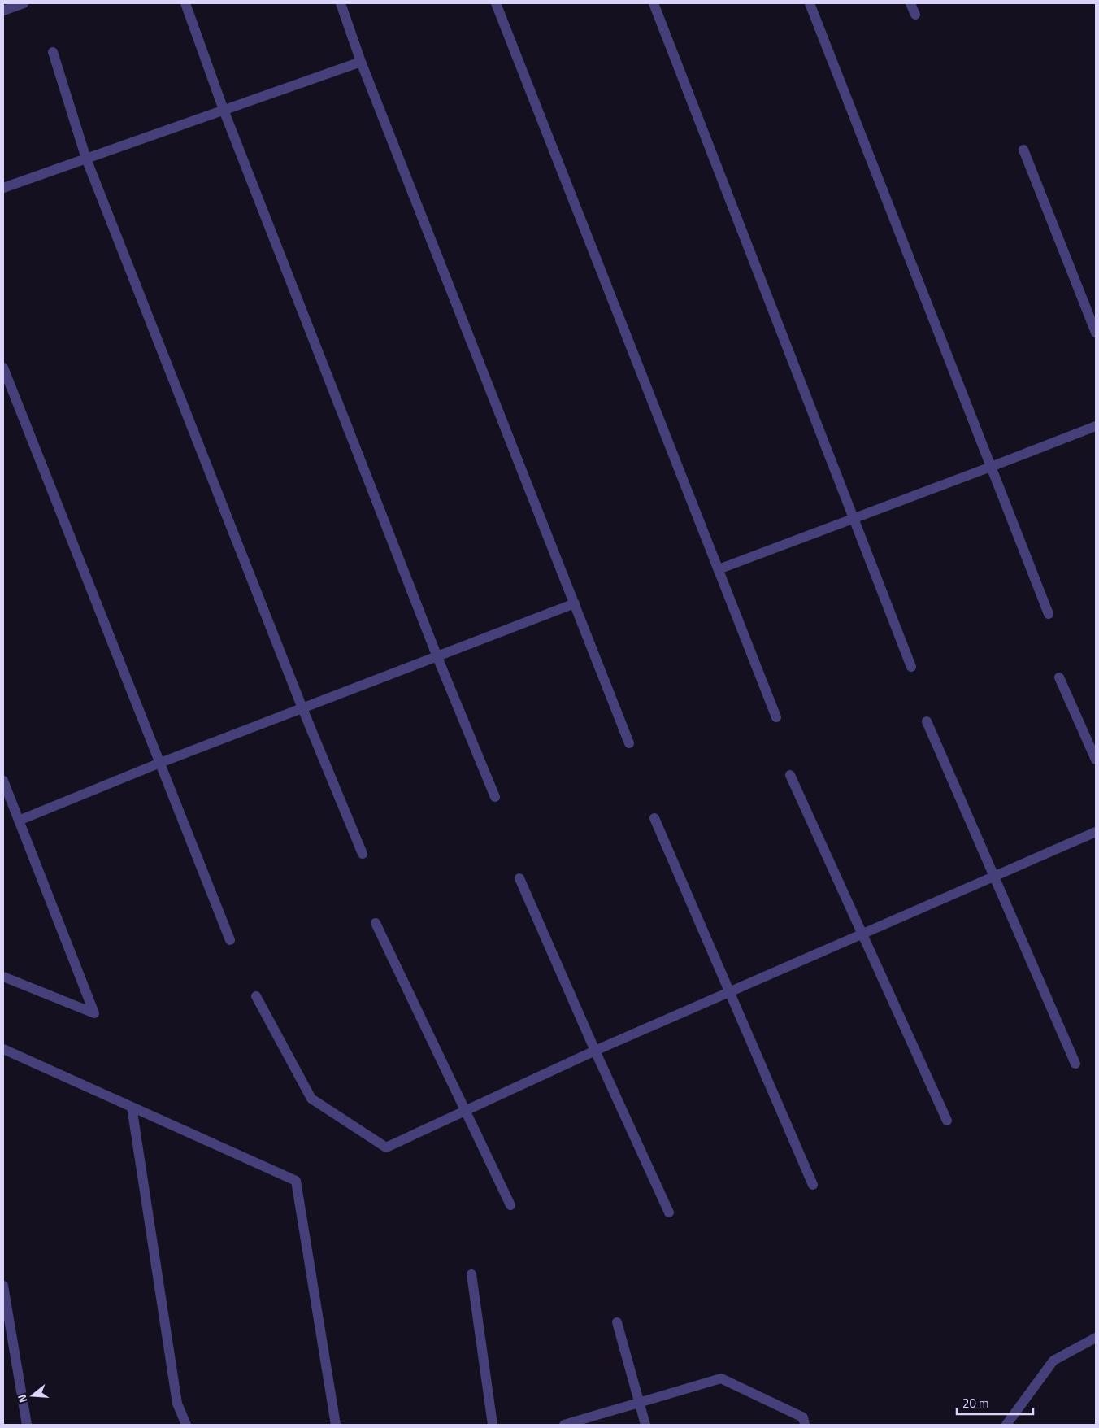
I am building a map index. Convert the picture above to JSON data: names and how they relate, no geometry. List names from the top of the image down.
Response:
{
  "scale_bar": "20 m",
  "north": "left"
}
